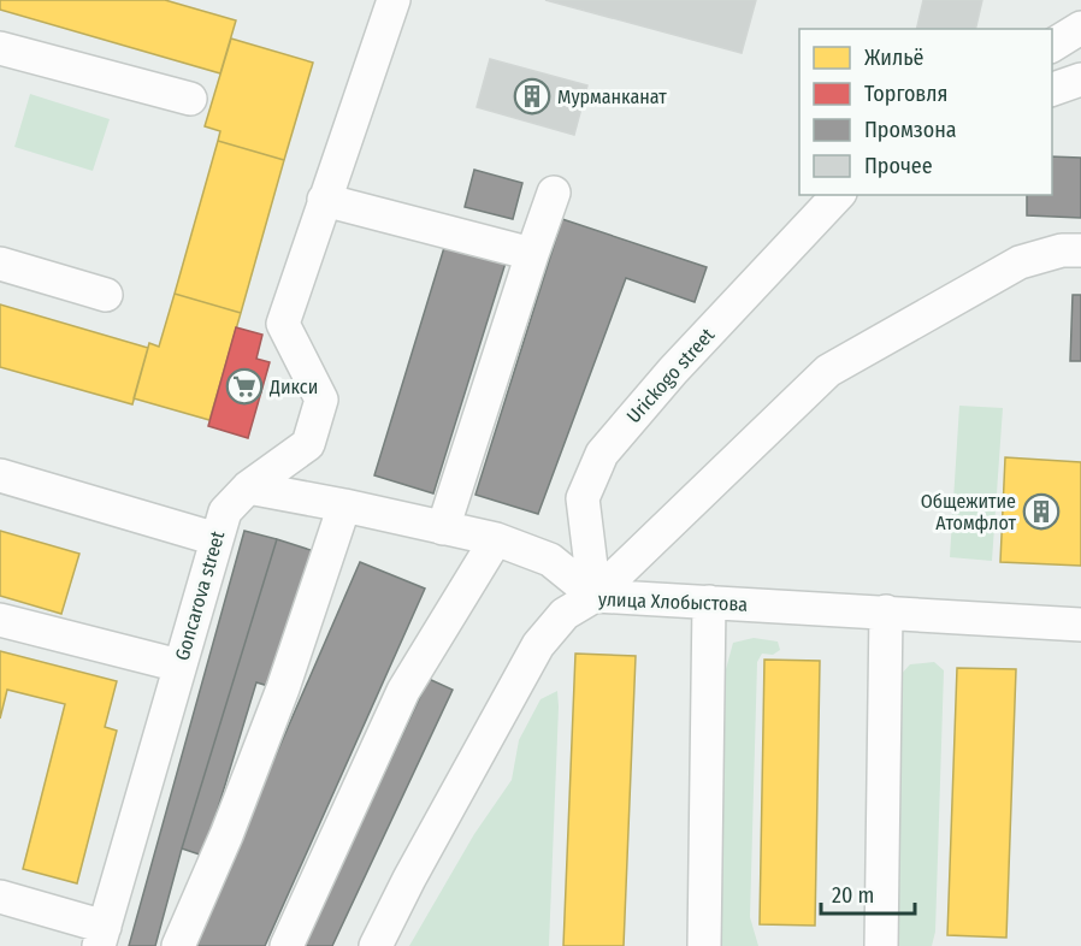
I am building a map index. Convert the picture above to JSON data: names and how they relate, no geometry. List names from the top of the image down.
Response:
{
  "streets": {
    "street": ["Urickogo street", "Goncarova street", "улица Хлобыстова"]
  },
  "crossings": [
    ["Urickogo street", "улица Хлобыстова"]
  ],
  "places": {
    "building": ["Мурманканат", "Общежитие Атомфлот"],
    "supermarket": ["Дикси"]
  },
  "legend": [
    "Жильё",
    "Торговля",
    "Промзона",
    "Прочее"
  ],
  "scale_bar": "20 m"
}
